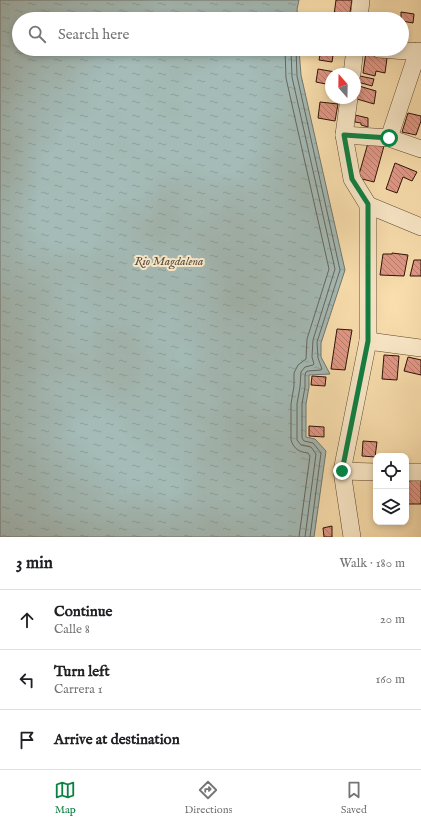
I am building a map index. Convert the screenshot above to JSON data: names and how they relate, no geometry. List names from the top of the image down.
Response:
{
  "water": ["Rio Magdalena"],
  "north": "top",
  "page": {
    "search": "Search here",
    "heading": ["3 min", "Walk · 180 m"],
    "list": [
      ["Continue", "Calle 8", "20 m"],
      ["Turn left", "Carrera 1", "160 m"],
      "Arrive at destination"
    ],
    "nav": ["Map", "Directions", "Saved"]
  }
}
